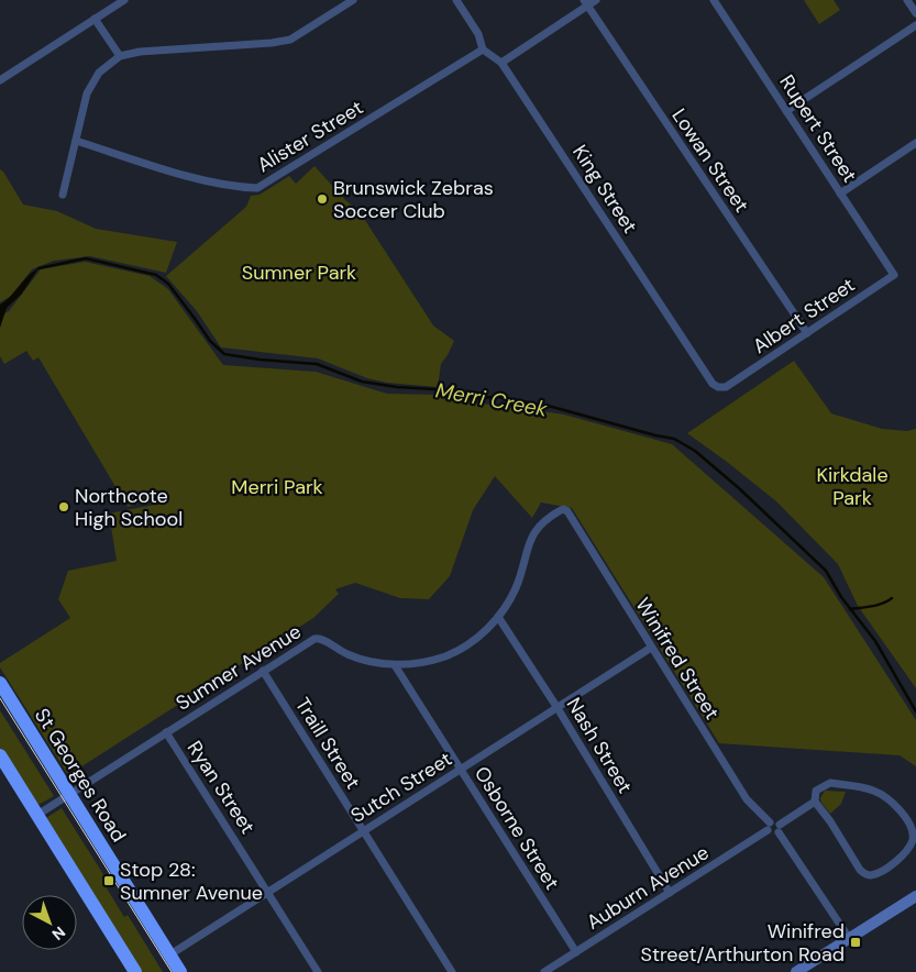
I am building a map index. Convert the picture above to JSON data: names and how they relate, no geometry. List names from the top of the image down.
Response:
{
  "streets": {
    "highway": ["St Georges Road"],
    "street": [
      "Rupert Street",
      "Alister Street",
      "Lowan Street",
      "King Street",
      "Albert Street",
      "Winifred Street",
      "Sumner Avenue",
      "Traill Street",
      "Nash Street",
      "Ryan Street",
      "Sutch Street",
      "Osborne Street",
      "Auburn Avenue"
    ]
  },
  "crossings": [
    ["Rupert Street", "Albert Street"],
    ["Alister Street", "King Street"],
    ["Lowan Street", "Albert Street"],
    ["King Street", "Albert Street"],
    ["Winifred Street", "Sumner Avenue"],
    ["Winifred Street", "Sutch Street"],
    ["Winifred Street", "Auburn Avenue"],
    ["Sumner Avenue", "Traill Street"],
    ["Sumner Avenue", "Nash Street"],
    ["Sumner Avenue", "St Georges Road"],
    ["Sumner Avenue", "Ryan Street"],
    ["Sumner Avenue", "Osborne Street"],
    ["Traill Street", "Sutch Street"],
    ["Nash Street", "Sutch Street"],
    ["Nash Street", "Auburn Avenue"],
    ["St Georges Road", "Sutch Street"],
    ["Ryan Street", "Sutch Street"],
    ["Sutch Street", "Osborne Street"],
    ["Osborne Street", "Auburn Avenue"]
  ],
  "water": ["Merri Creek"],
  "parks": ["Sumner Park", "Kirkdale Park", "Merri Park"],
  "places": {
    "other": ["Brunswick Zebras Soccer Club", "Northcote High School"],
    "transit": ["Stop 28: Sumner Avenue", "Winifred Street/Arthurton Road"]
  },
  "north": "bottom right"
}
